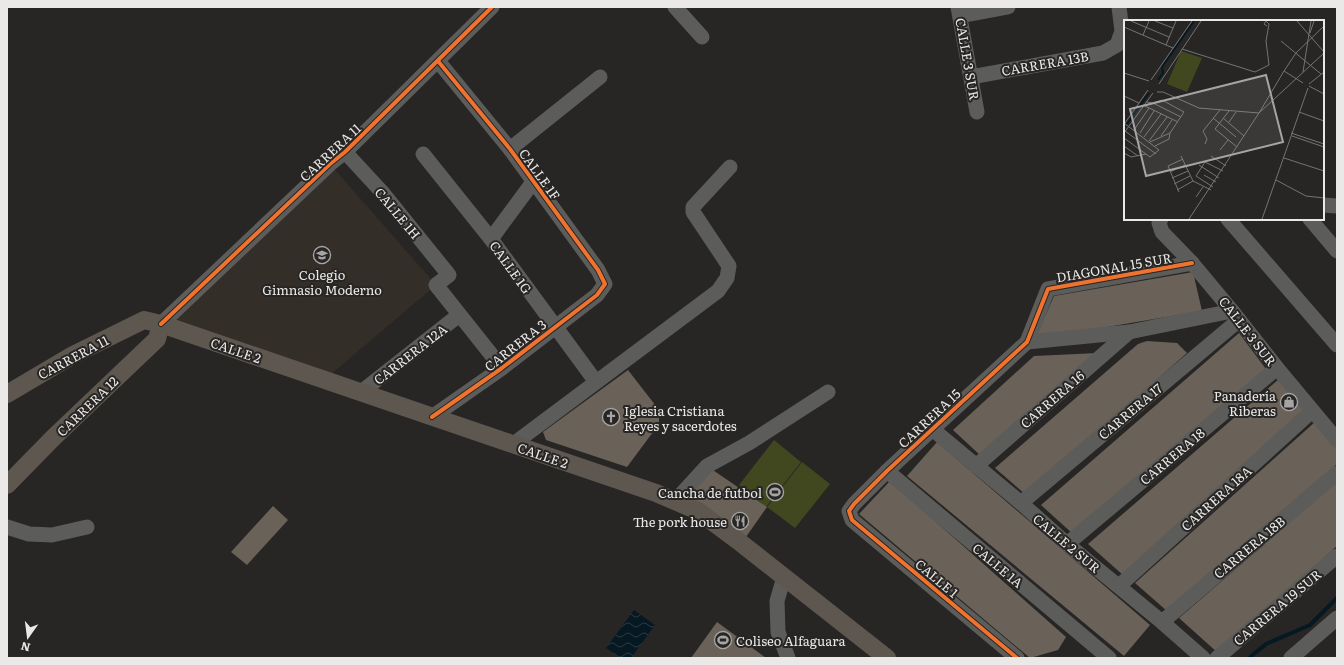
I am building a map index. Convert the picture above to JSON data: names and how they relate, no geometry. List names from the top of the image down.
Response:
{
  "streets": {
    "main road": ["CARRERA 11", "CALLE 2", "CARRERA 12"],
    "street": [
      "CALLE 3 SUR",
      "CARRERA 13B",
      "CALLE 1F",
      "CALLE 1H",
      "CALLE 1G",
      "DIAGONAL 15 SUR",
      "CARRERA 3",
      "CARRERA 12A",
      "CARRERA 16",
      "CARRERA 17",
      "CARRERA 15",
      "CARRERA 18",
      "CARRERA 18A",
      "CALLE 2 SUR",
      "CARRERA 18B",
      "CALLE 1A",
      "CALLE 1",
      "CARRERA 19 SUR"
    ]
  },
  "crossings": [
    ["CALLE 3 SUR", "CARRERA 13B"],
    ["CALLE 3 SUR", "DIAGONAL 15 SUR"],
    ["CALLE 3 SUR", "CARRERA 17"],
    ["CALLE 3 SUR", "CARRERA 18"],
    ["CALLE 3 SUR", "CARRERA 18A"],
    ["CARRERA 11", "CALLE 1F"],
    ["CARRERA 11", "CALLE 1H"],
    ["CARRERA 11", "CALLE 2"],
    ["CARRERA 11", "CARRERA 12"],
    ["CALLE 1F", "CARRERA 3"],
    ["CALLE 1H", "CARRERA 12A"],
    ["CALLE 1G", "CARRERA 3"],
    ["DIAGONAL 15 SUR", "CARRERA 15"],
    ["CARRERA 3", "CALLE 2"],
    ["CALLE 2", "CARRERA 12A"],
    ["CALLE 2", "CARRERA 12"],
    ["CARRERA 16", "CALLE 2 SUR"],
    ["CARRERA 17", "CALLE 2 SUR"],
    ["CARRERA 15", "CALLE 2 SUR"],
    ["CARRERA 15", "CALLE 1A"],
    ["CARRERA 15", "CALLE 1"],
    ["CARRERA 18", "CALLE 2 SUR"],
    ["CARRERA 18A", "CALLE 2 SUR"],
    ["CALLE 2 SUR", "CARRERA 18B"]
  ],
  "places": {
    "school or university": ["Colegio Gimnasio Moderno"],
    "shop": ["Panadería Riberas"],
    "church": ["Iglesia Cristiana Reyes y sacerdotes"],
    "sports": ["Cancha de futbol", "Coliseo Alfaguara"],
    "restaurant": ["The pork house"]
  },
  "north": "bottom"
}
